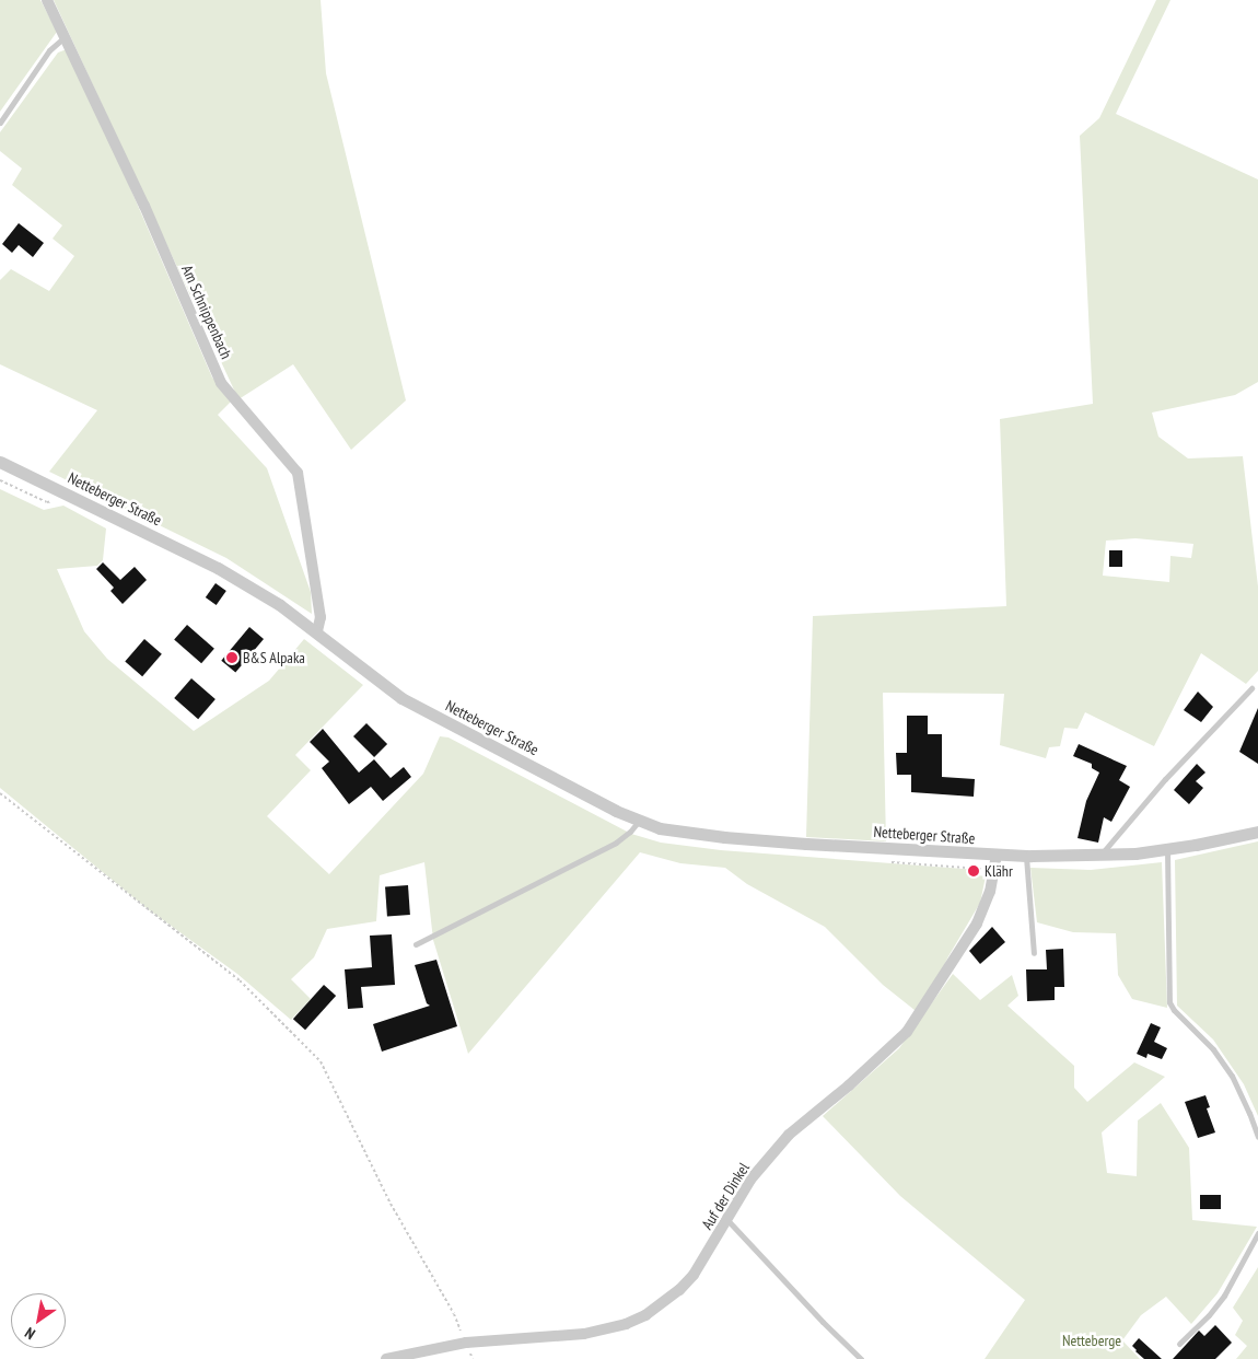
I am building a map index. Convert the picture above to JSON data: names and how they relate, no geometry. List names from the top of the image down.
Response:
{
  "streets": {
    "street": ["Am Schnippenbach", "Netteberger Straße", "Auf der Dinkel"]
  },
  "crossings": [
    ["Am Schnippenbach", "Netteberger Straße"],
    ["Netteberger Straße", "Auf der Dinkel"]
  ],
  "parks": ["Netteberge"],
  "places": ["B&S Alpaka", "Klähr"],
  "north": "bottom left"
}
